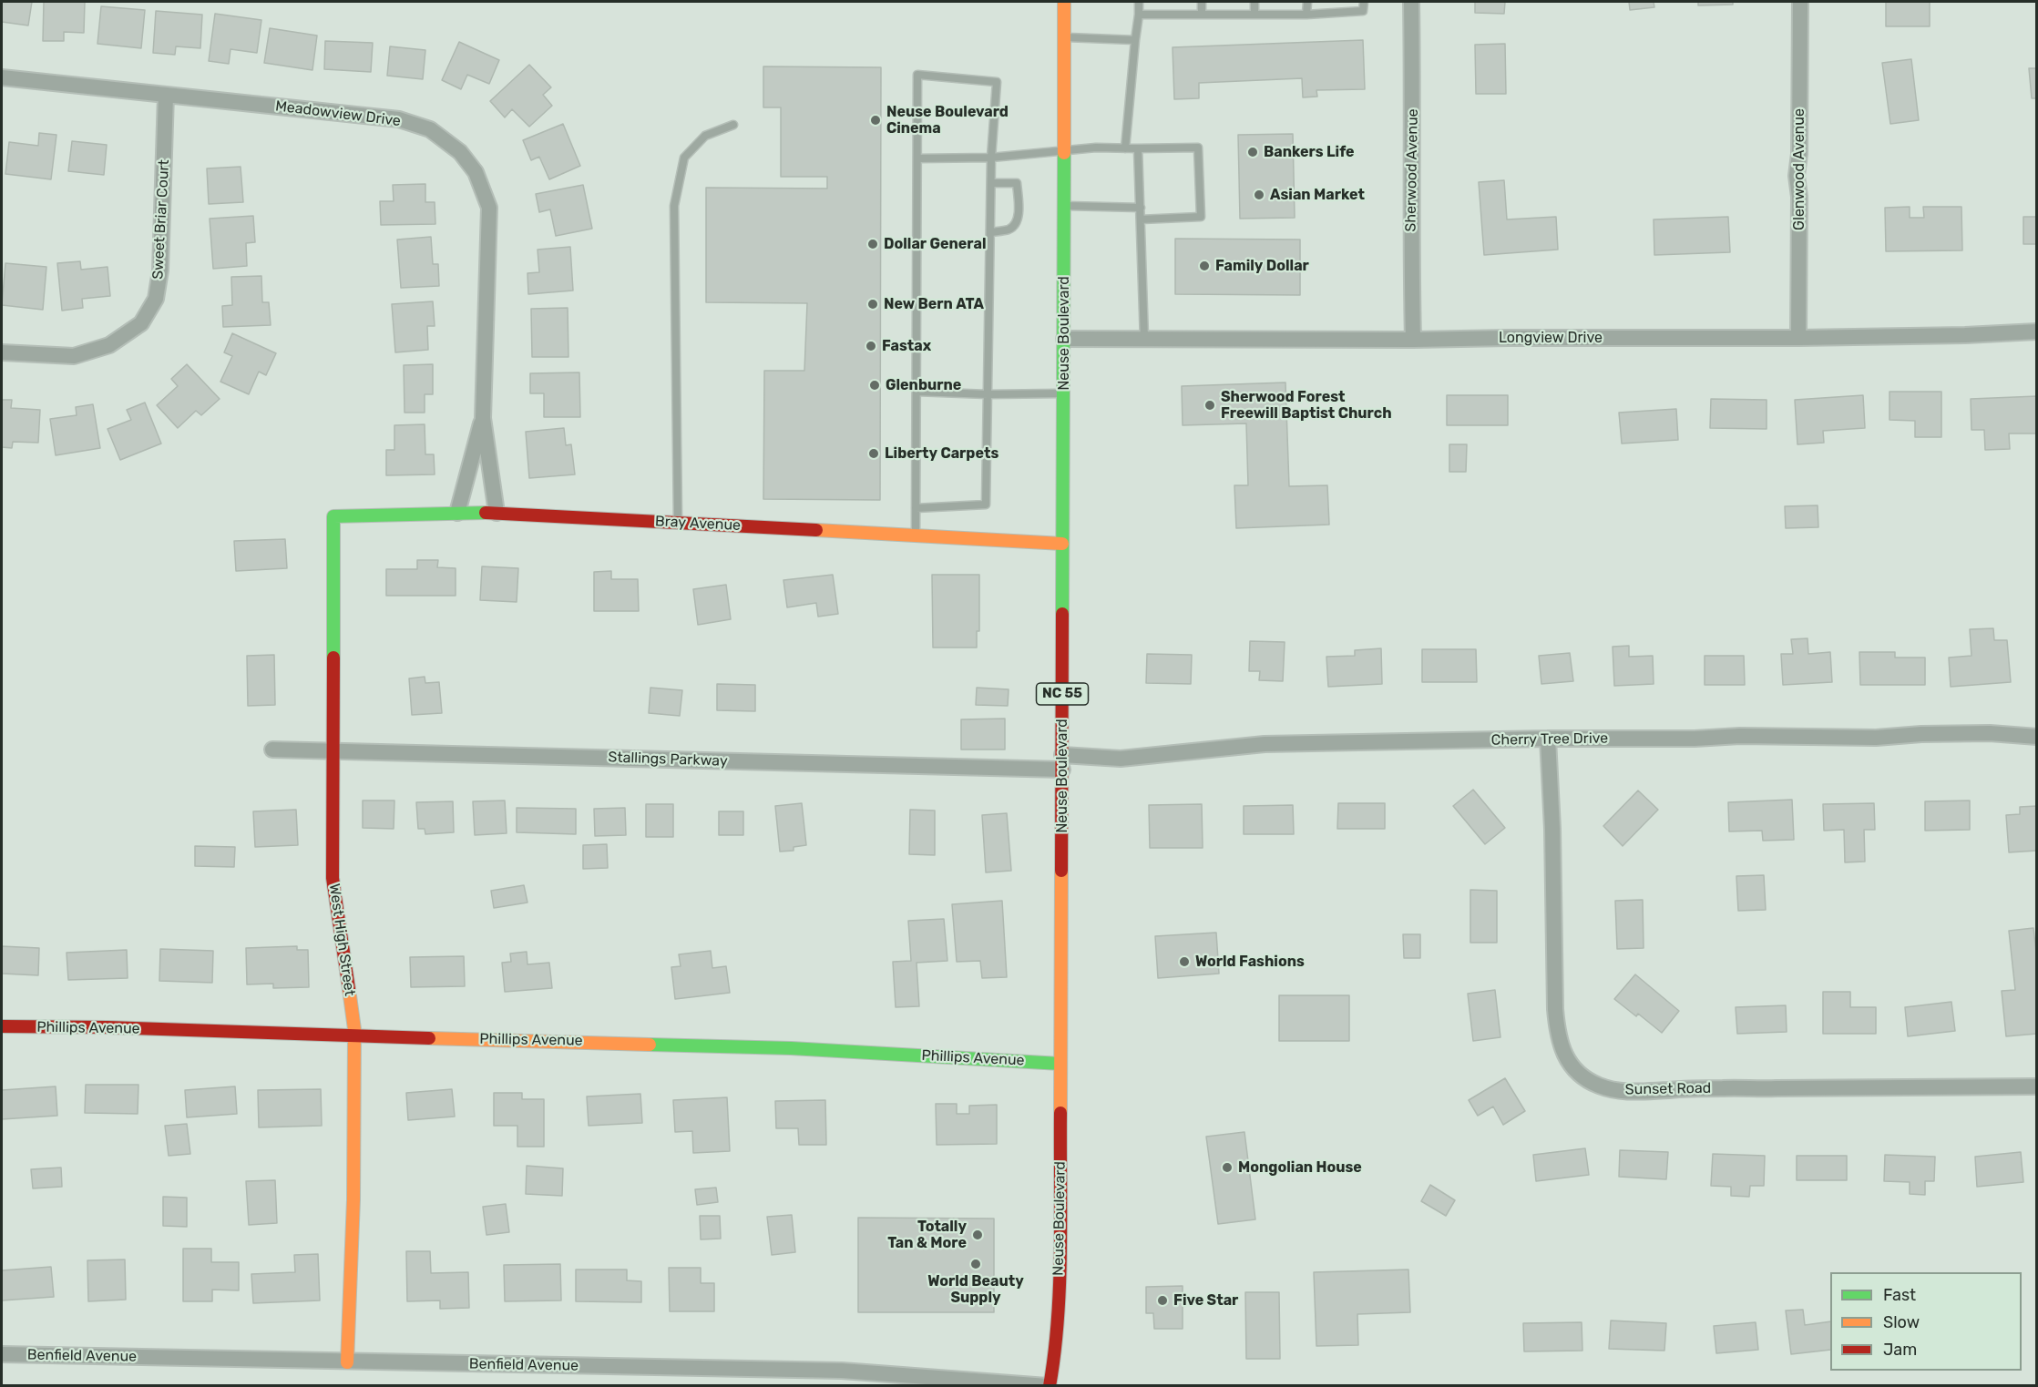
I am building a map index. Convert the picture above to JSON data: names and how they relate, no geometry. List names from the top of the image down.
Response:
{
  "streets": {
    "street": [
      "Meadowview Drive",
      "Glenwood Avenue",
      "Sherwood Avenue",
      "Sweet Briar Court",
      "Neuse Boulevard",
      "Longview Drive",
      "Bray Avenue",
      "NC 55",
      "Cherry Tree Drive",
      "Stallings Parkway",
      "West High Street",
      "Phillips Avenue",
      "Sunset Road",
      "Benfield Avenue"
    ]
  },
  "crossings": [
    ["Meadowview Drive", "Sweet Briar Court"],
    ["Meadowview Drive", "Bray Avenue"],
    ["Glenwood Avenue", "Longview Drive"],
    ["Sherwood Avenue", "Longview Drive"],
    ["Neuse Boulevard", "Longview Drive"],
    ["Neuse Boulevard", "Bray Avenue"],
    ["Neuse Boulevard", "Cherry Tree Drive"],
    ["Neuse Boulevard", "Stallings Parkway"],
    ["Neuse Boulevard", "Phillips Avenue"],
    ["Neuse Boulevard", "Benfield Avenue"],
    ["Bray Avenue", "West High Street"],
    ["Cherry Tree Drive", "Stallings Parkway"],
    ["Cherry Tree Drive", "Sunset Road"],
    ["Stallings Parkway", "West High Street"],
    ["West High Street", "Phillips Avenue"],
    ["West High Street", "Benfield Avenue"]
  ],
  "places": [
    "Neuse Boulevard Cinema",
    "Bankers Life",
    "Asian Market",
    "Dollar General",
    "Family Dollar",
    "New Bern ATA",
    "Fastax",
    "Glenburne",
    "Sherwood Forest Freewill Baptist Church",
    "Liberty Carpets",
    "World Fashions",
    "Mongolian House",
    "Totally Tan & More",
    "World Beauty Supply",
    "Five Star"
  ],
  "legend": ["Fast", "Slow", "Jam"]
}
